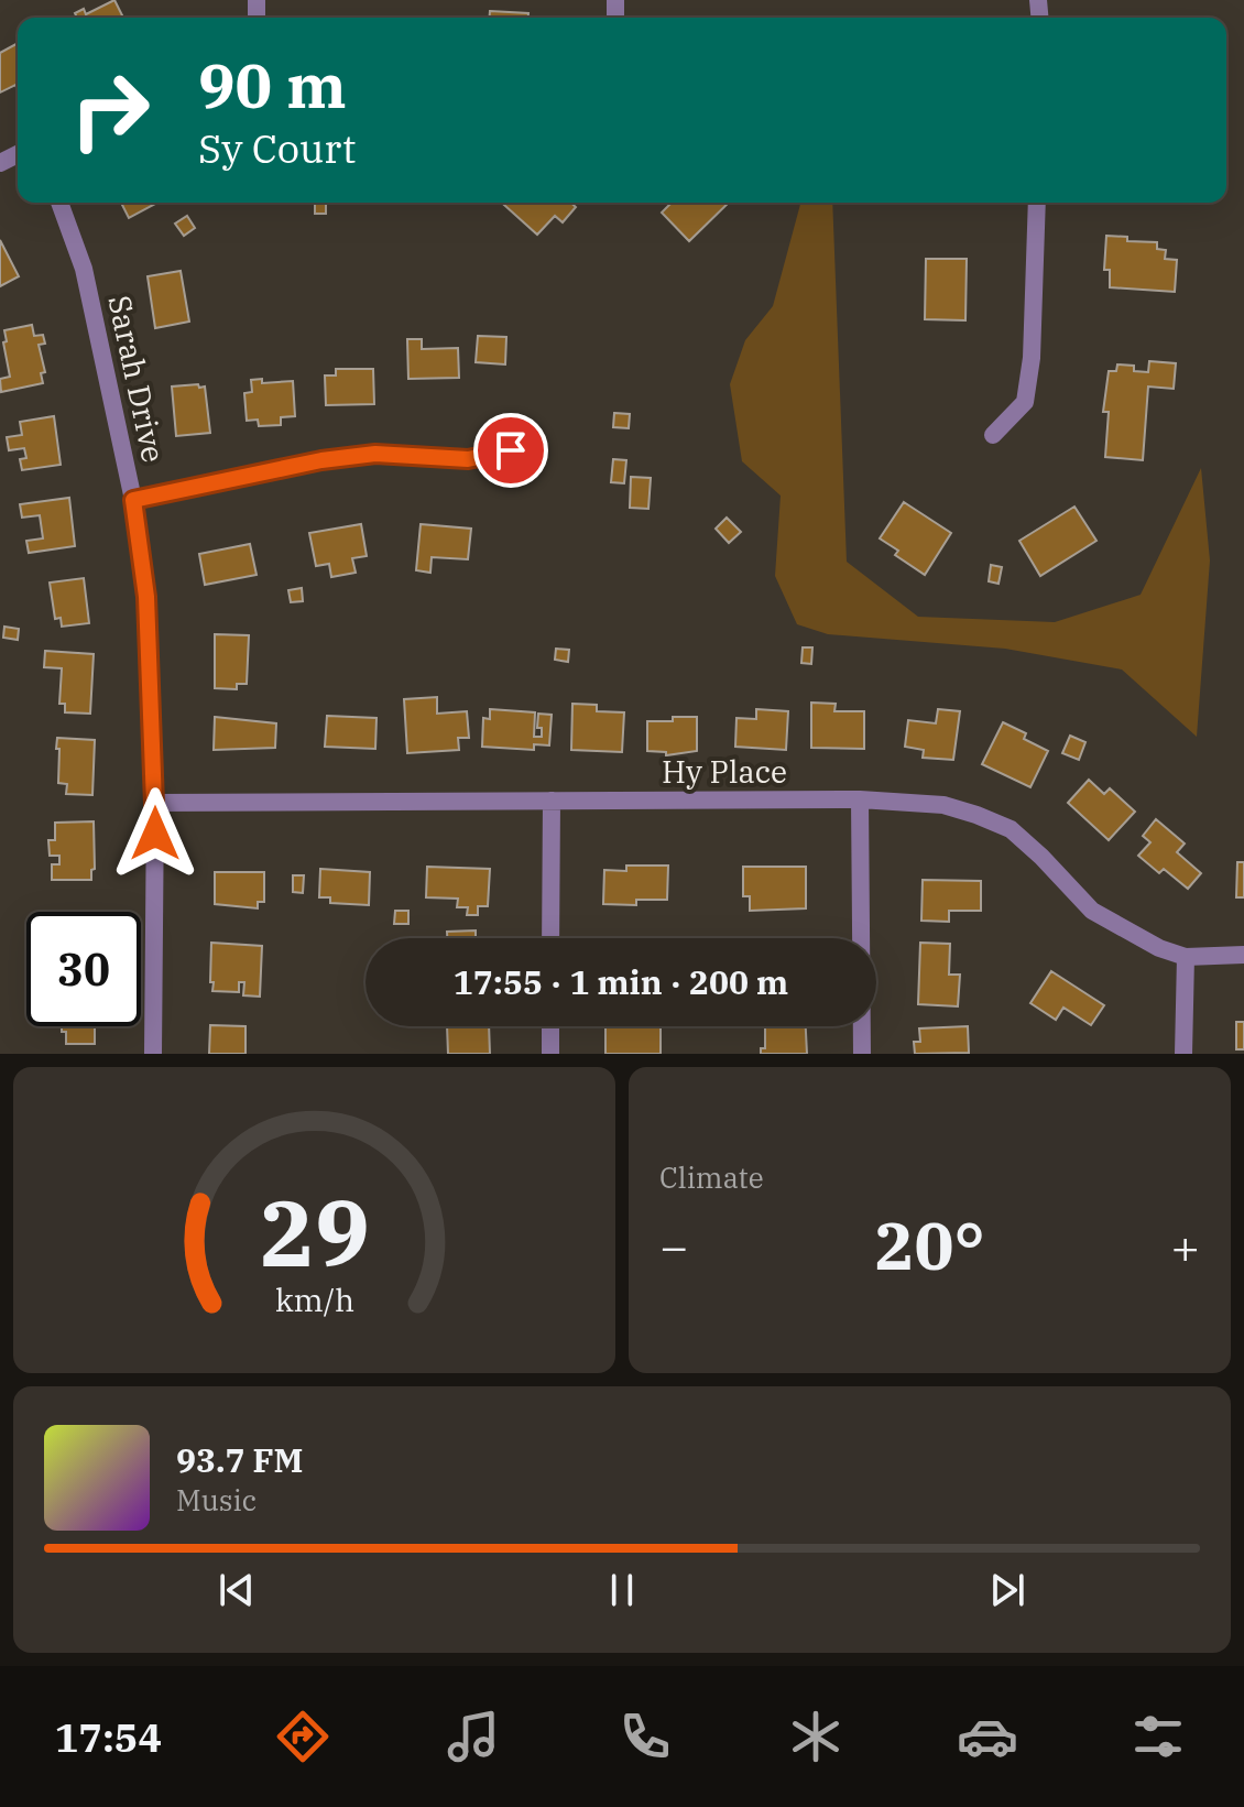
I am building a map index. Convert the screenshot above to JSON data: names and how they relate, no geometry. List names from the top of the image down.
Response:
{
  "streets": {
    "street": ["Sarah Drive", "Hy Place"]
  },
  "crossings": [
    ["Sarah Drive", "Hy Place"]
  ],
  "page": {
    "turn": ["90 m", "Sy Court"],
    "limit": "30",
    "trip": "17:55 · 1 min · 200 m",
    "tile": "Climate",
    "heat": ["−", "20°", "+"],
    "song": ["93.7 FM", "Music"],
    "tabs": "17:54",
    "gauge": ["29", "km/h"]
  }
}
